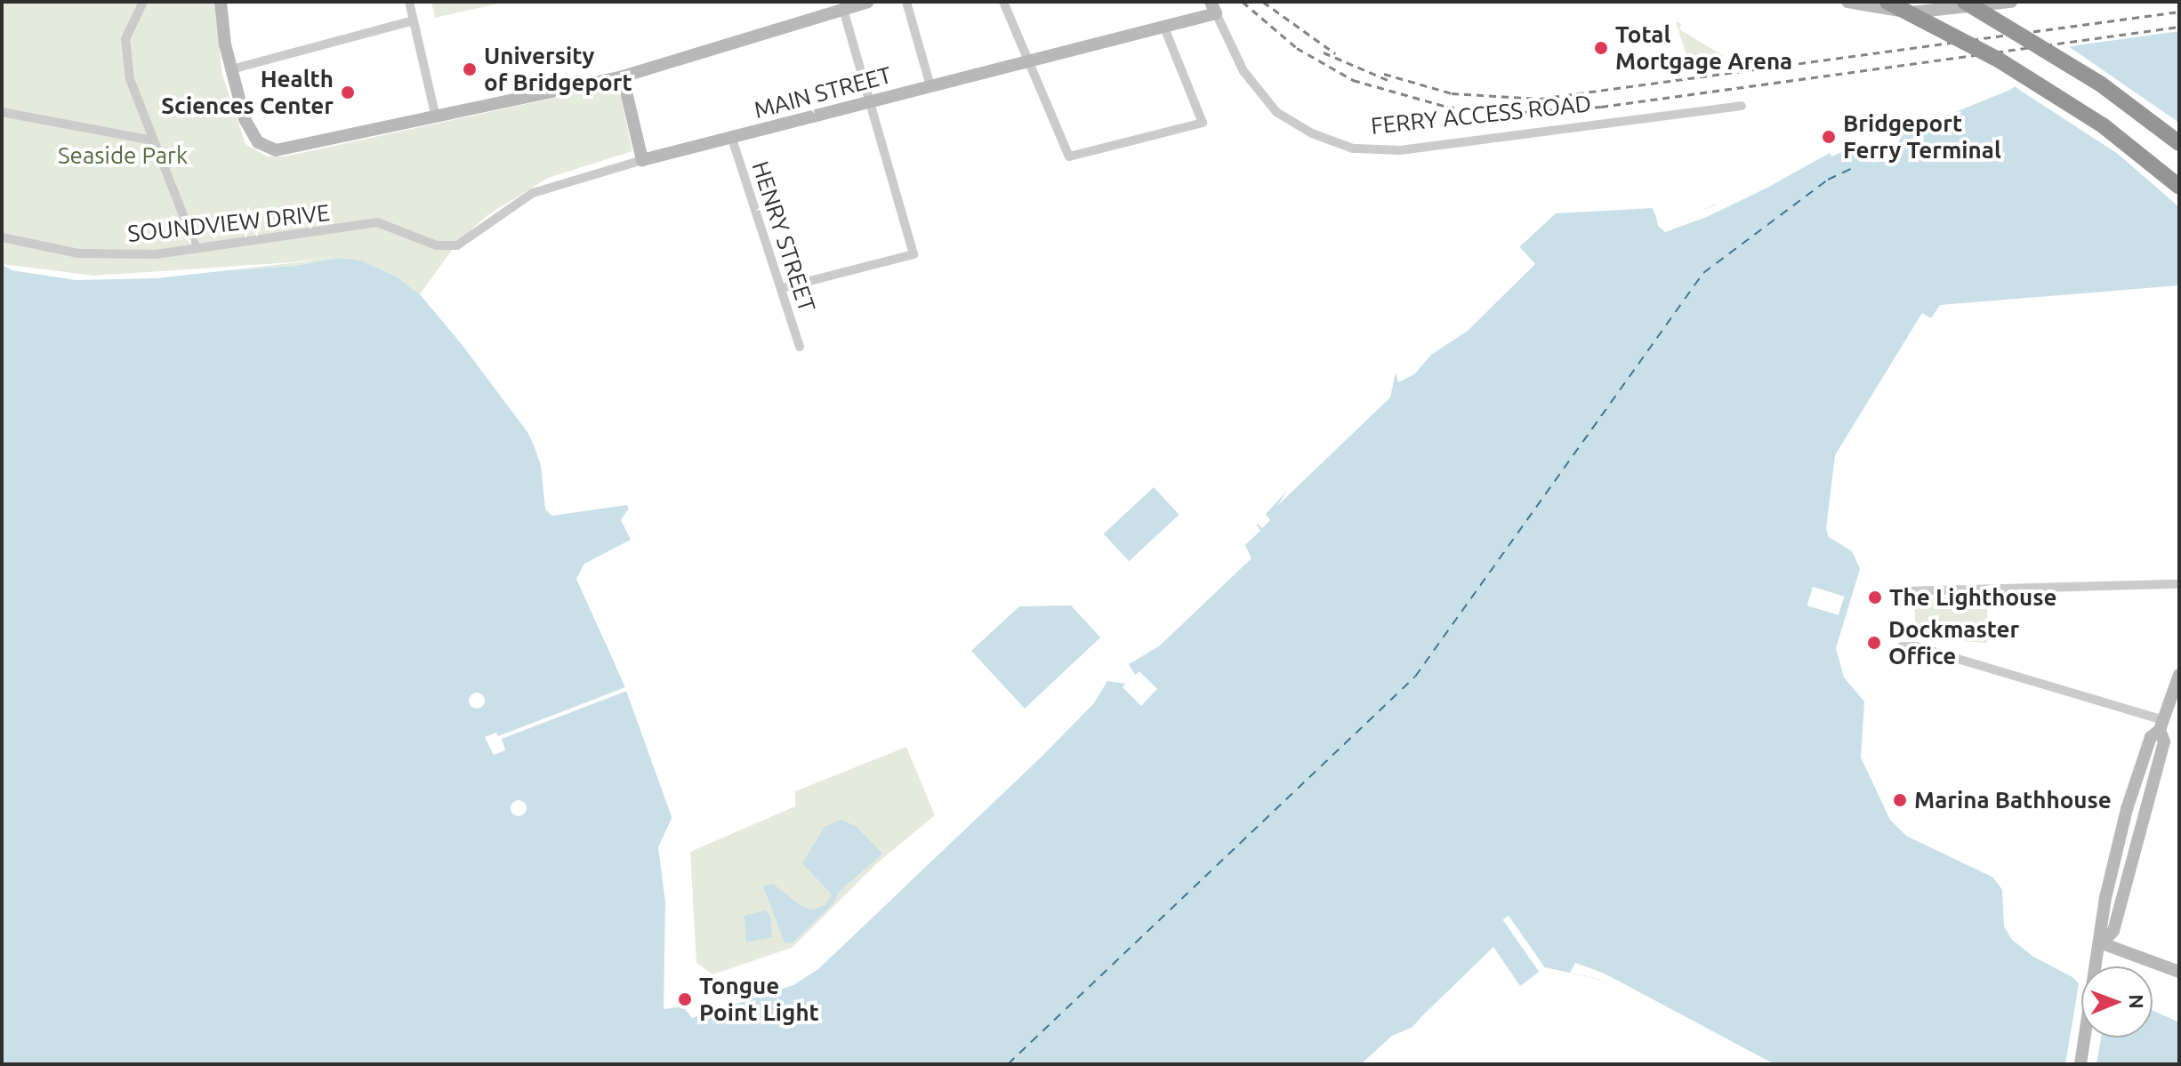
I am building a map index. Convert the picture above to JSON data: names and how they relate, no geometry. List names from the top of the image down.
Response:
{
  "streets": {
    "street": [
      "MAIN STREET",
      "FERRY ACCESS ROAD",
      "SOUNDVIEW DRIVE",
      "HENRY STREET"
    ]
  },
  "crossings": [
    ["MAIN STREET", "FERRY ACCESS ROAD"],
    ["MAIN STREET", "SOUNDVIEW DRIVE"],
    ["MAIN STREET", "HENRY STREET"]
  ],
  "parks": ["Seaside Park"],
  "places": [
    "Total Mortgage Arena",
    "University of Bridgeport",
    "Health Sciences Center",
    "Bridgeport Ferry Terminal",
    "The Lighthouse",
    "Dockmaster Office",
    "Marina Bathhouse",
    "Tongue Point Light"
  ],
  "north": "right"
}
